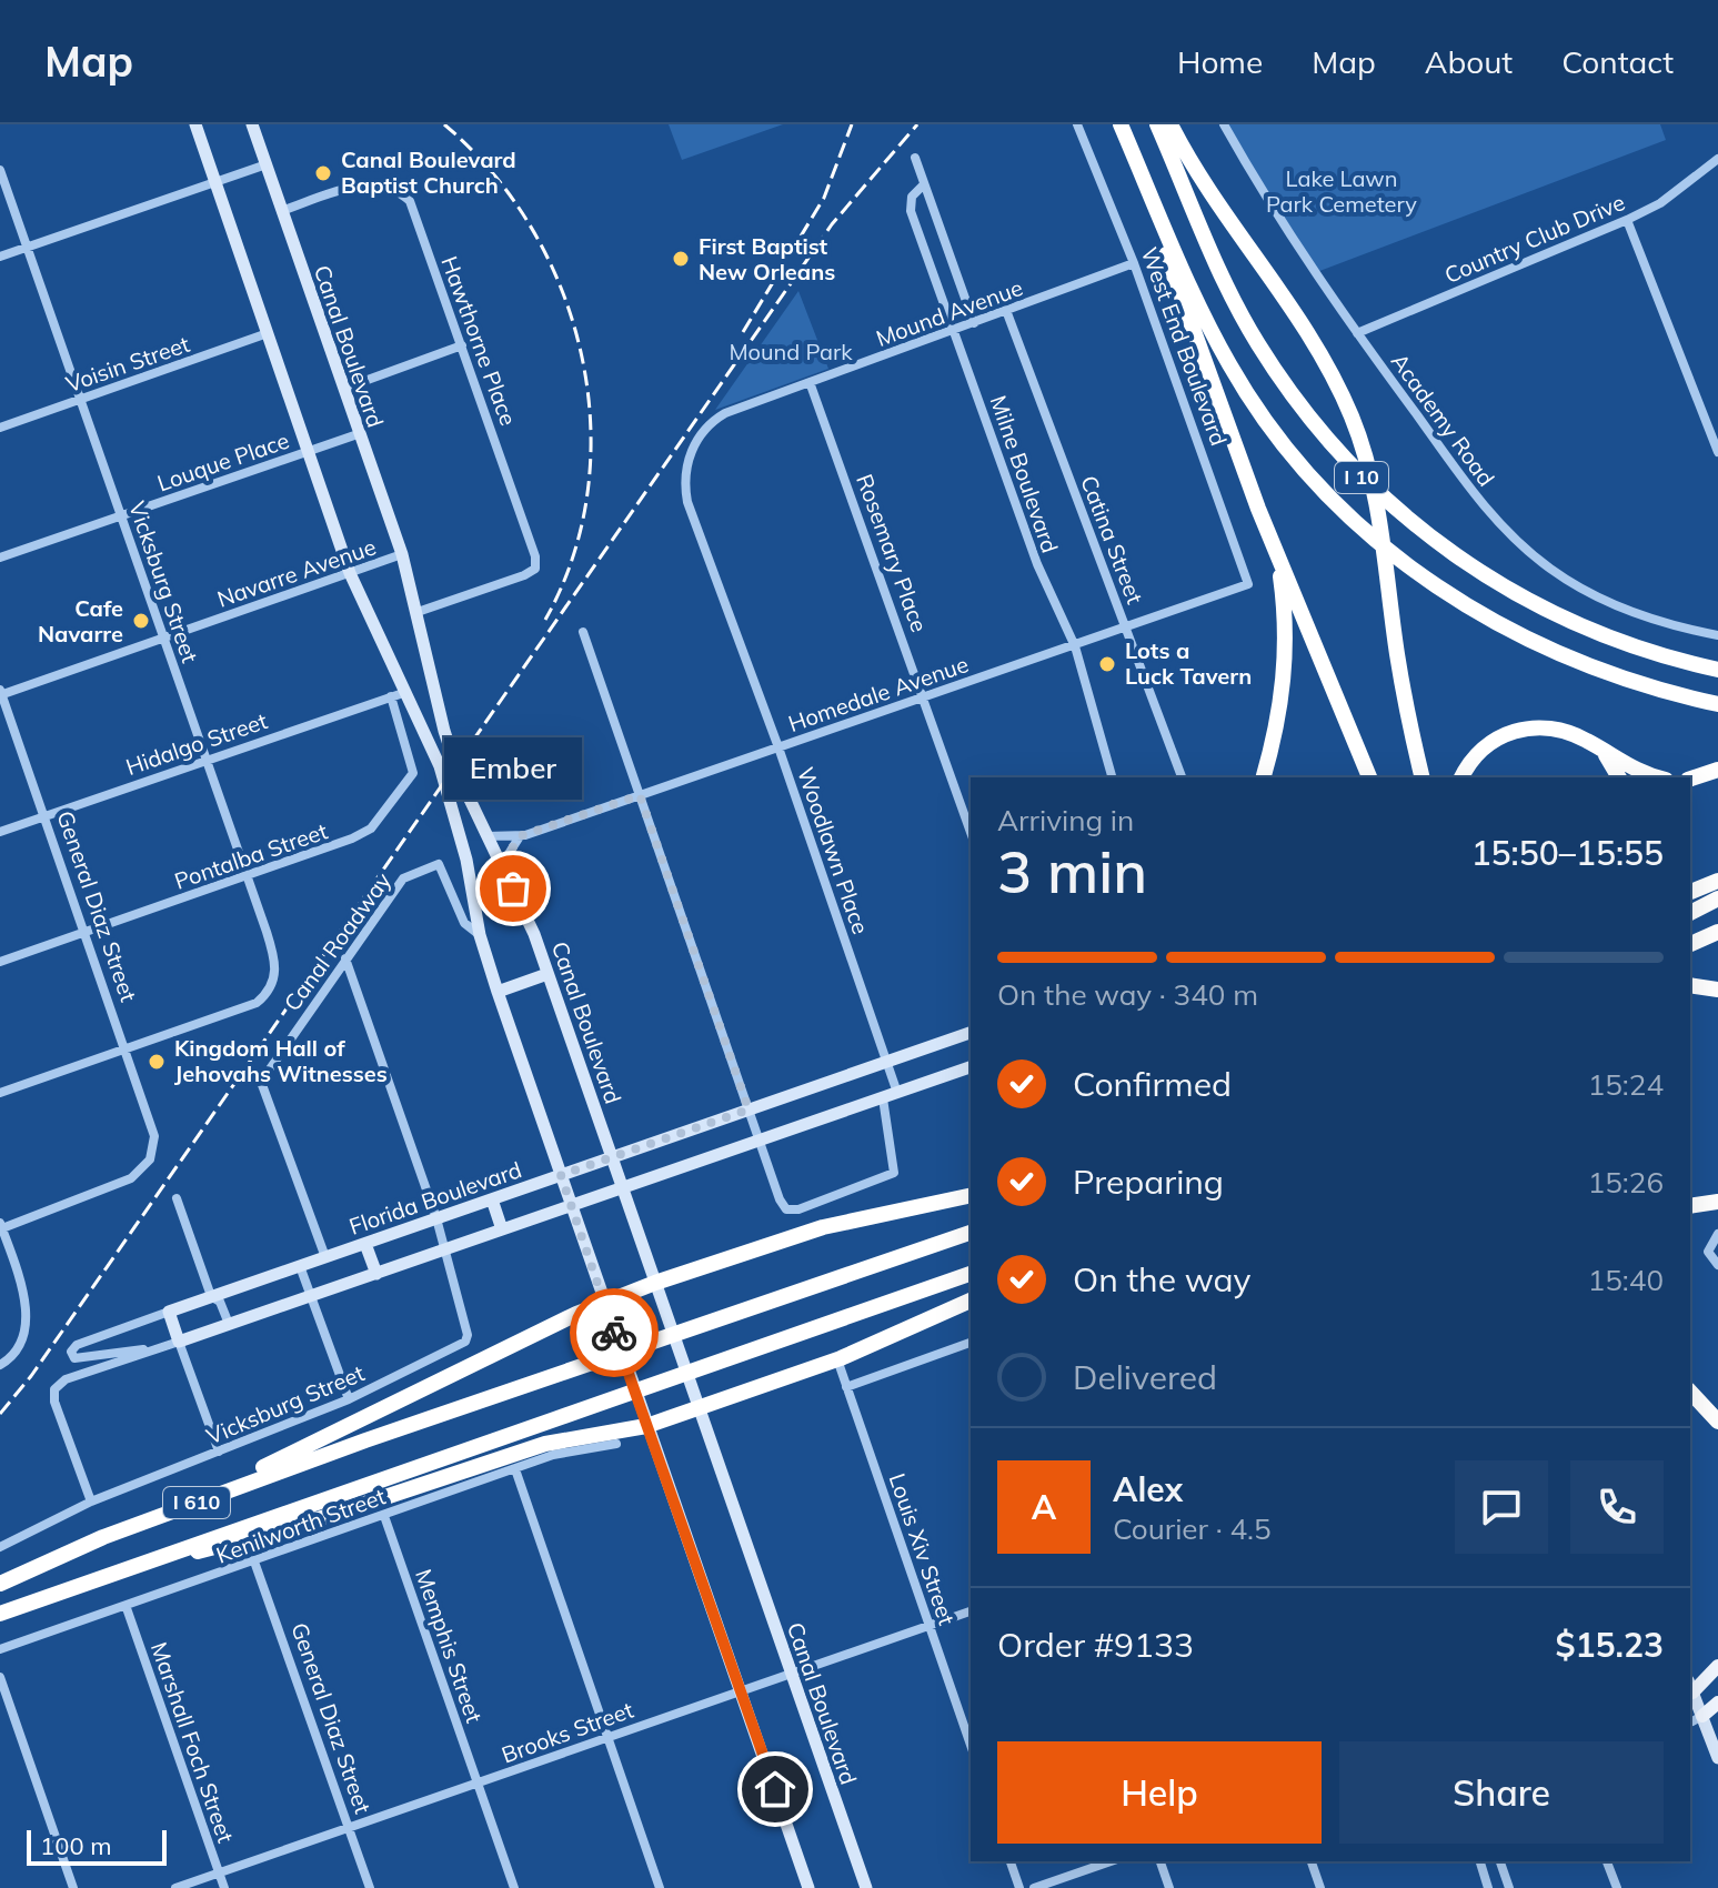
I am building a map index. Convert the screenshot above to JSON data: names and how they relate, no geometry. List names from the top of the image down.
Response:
{
  "streets": {
    "highway": ["I 10", "I 610"],
    "main road": ["Canal Boulevard", "Florida Boulevard"],
    "street": [
      "Country Club Drive",
      "Mound Avenue",
      "Hawthorne Place",
      "West End Boulevard",
      "Voisin Street",
      "Academy Road",
      "Louque Place",
      "Milne Boulevard",
      "Catina Street",
      "Rosemary Place",
      "Navarre Avenue",
      "Vicksburg Street",
      "Homedale Avenue",
      "Hidalgo Street",
      "Woodlawn Place",
      "Pontalba Street",
      "General Diaz Street",
      "Canal Roadway",
      "Kenilworth Street",
      "Louis Xiv Street",
      "Memphis Street",
      "Brooks Street",
      "Marshall Foch Street"
    ]
  },
  "crossings": [
    ["Country Club Drive", "Academy Road"],
    ["Mound Avenue", "West End Boulevard"],
    ["Mound Avenue", "Milne Boulevard"],
    ["Mound Avenue", "Catina Street"],
    ["Mound Avenue", "Rosemary Place"],
    ["Mound Avenue", "Woodlawn Place"],
    ["Hawthorne Place", "Canal Boulevard"],
    ["Canal Boulevard", "Louque Place"],
    ["Canal Boulevard", "Navarre Avenue"],
    ["Canal Boulevard", "Homedale Avenue"],
    ["Canal Boulevard", "Florida Boulevard"],
    ["Canal Boulevard", "Brooks Street"],
    ["West End Boulevard", "Homedale Avenue"],
    ["Voisin Street", "Vicksburg Street"],
    ["Louque Place", "Vicksburg Street"],
    ["Milne Boulevard", "Homedale Avenue"],
    ["Catina Street", "Homedale Avenue"],
    ["Rosemary Place", "Homedale Avenue"],
    ["Navarre Avenue", "Vicksburg Street"],
    ["Navarre Avenue", "General Diaz Street"],
    ["Vicksburg Street", "Hidalgo Street"],
    ["Vicksburg Street", "Pontalba Street"],
    ["Vicksburg Street", "General Diaz Street"],
    ["Vicksburg Street", "Canal Roadway"],
    ["Vicksburg Street", "Florida Boulevard"],
    ["Homedale Avenue", "Woodlawn Place"],
    ["Hidalgo Street", "Pontalba Street"],
    ["Hidalgo Street", "General Diaz Street"],
    ["Woodlawn Place", "Florida Boulevard"],
    ["Pontalba Street", "General Diaz Street"],
    ["General Diaz Street", "Kenilworth Street"],
    ["General Diaz Street", "Brooks Street"],
    ["Canal Roadway", "Florida Boulevard"],
    ["Kenilworth Street", "Memphis Street"],
    ["Kenilworth Street", "Marshall Foch Street"],
    ["Louis Xiv Street", "Brooks Street"],
    ["Memphis Street", "Brooks Street"],
    ["Brooks Street", "Marshall Foch Street"]
  ],
  "parks": ["Lake Lawn Park Cemetery", "Mound Park"],
  "places": [
    "Canal Boulevard Baptist Church",
    "First Baptist New Orleans",
    "Cafe Navarre",
    "Lots a Luck Tavern",
    "Ember",
    "Kingdom Hall of Jehovahs Witnesses"
  ],
  "scale_bar": "100 m",
  "page": {
    "header": "Map",
    "nav": [
      "Home",
      "Map",
      "About",
      "Contact"
    ],
    "bubble": "Ember",
    "heading": ["3 min", "Arriving in", "15:50–15:55"],
    "panel": [
      "Alex",
      "Courier · 4.5",
      "Order #9133",
      "$15.23"
    ],
    "bar": "On the way · 340 m",
    "list": [
      ["Confirmed", "15:24"],
      ["Preparing", "15:26"],
      ["On the way", "15:40"],
      "Delivered"
    ],
    "round": "A",
    "buttons": ["Help", "Share"],
    "scale": "100 m"
  }
}
